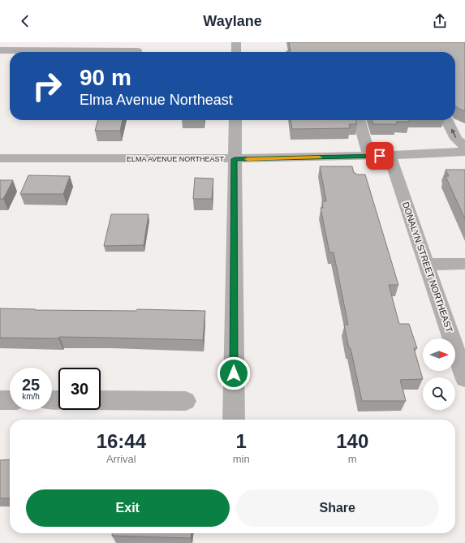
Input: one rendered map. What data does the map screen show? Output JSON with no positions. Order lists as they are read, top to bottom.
{
  "streets": {
    "street": ["ELMA AVENUE NORTHEAST", "DONALYN STREET NORTHEAST"]
  },
  "crossings": [
    ["ELMA AVENUE NORTHEAST", "DONALYN STREET NORTHEAST"]
  ],
  "north": "right",
  "page": {
    "header": "Waylane",
    "turn": ["90 m", "Elma Avenue Northeast"],
    "speed": "25 km/h",
    "limit": "30",
    "eta": [
      "16:44",
      "Arrival",
      "1",
      "min",
      "140",
      "m"
    ],
    "buttons": ["Exit", "Share"]
  }
}
